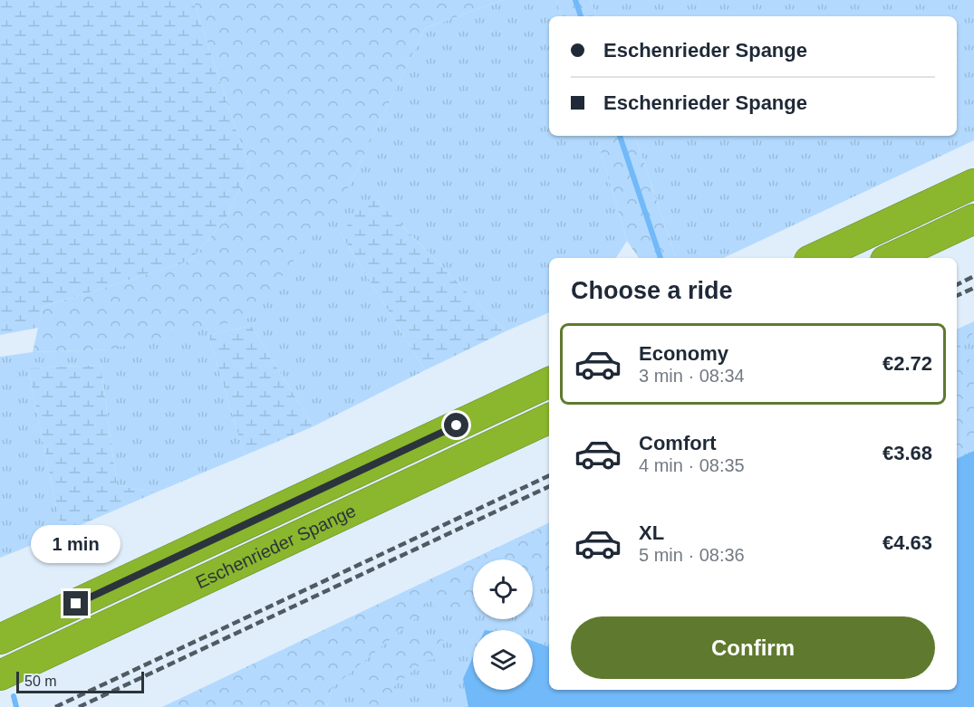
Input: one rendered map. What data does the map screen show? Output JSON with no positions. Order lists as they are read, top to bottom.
{
  "streets": {
    "highway": ["Eschenrieder Spange"]
  },
  "scale_bar": "50 m",
  "page": {
    "banner": ["Eschenrieder Spange", "Eschenrieder Spange"],
    "heading": "Choose a ride",
    "list": [
      {
        "name": "Economy",
        "note": "3 min · 08:34",
        "value": "€2.72"
      },
      {
        "name": "Comfort",
        "note": "4 min · 08:35",
        "value": "€3.68"
      },
      {
        "name": "XL",
        "note": "5 min · 08:36",
        "value": "€4.63"
      }
    ],
    "bubble": "1 min",
    "buttons": "Confirm",
    "scale": "50 m"
  }
}
